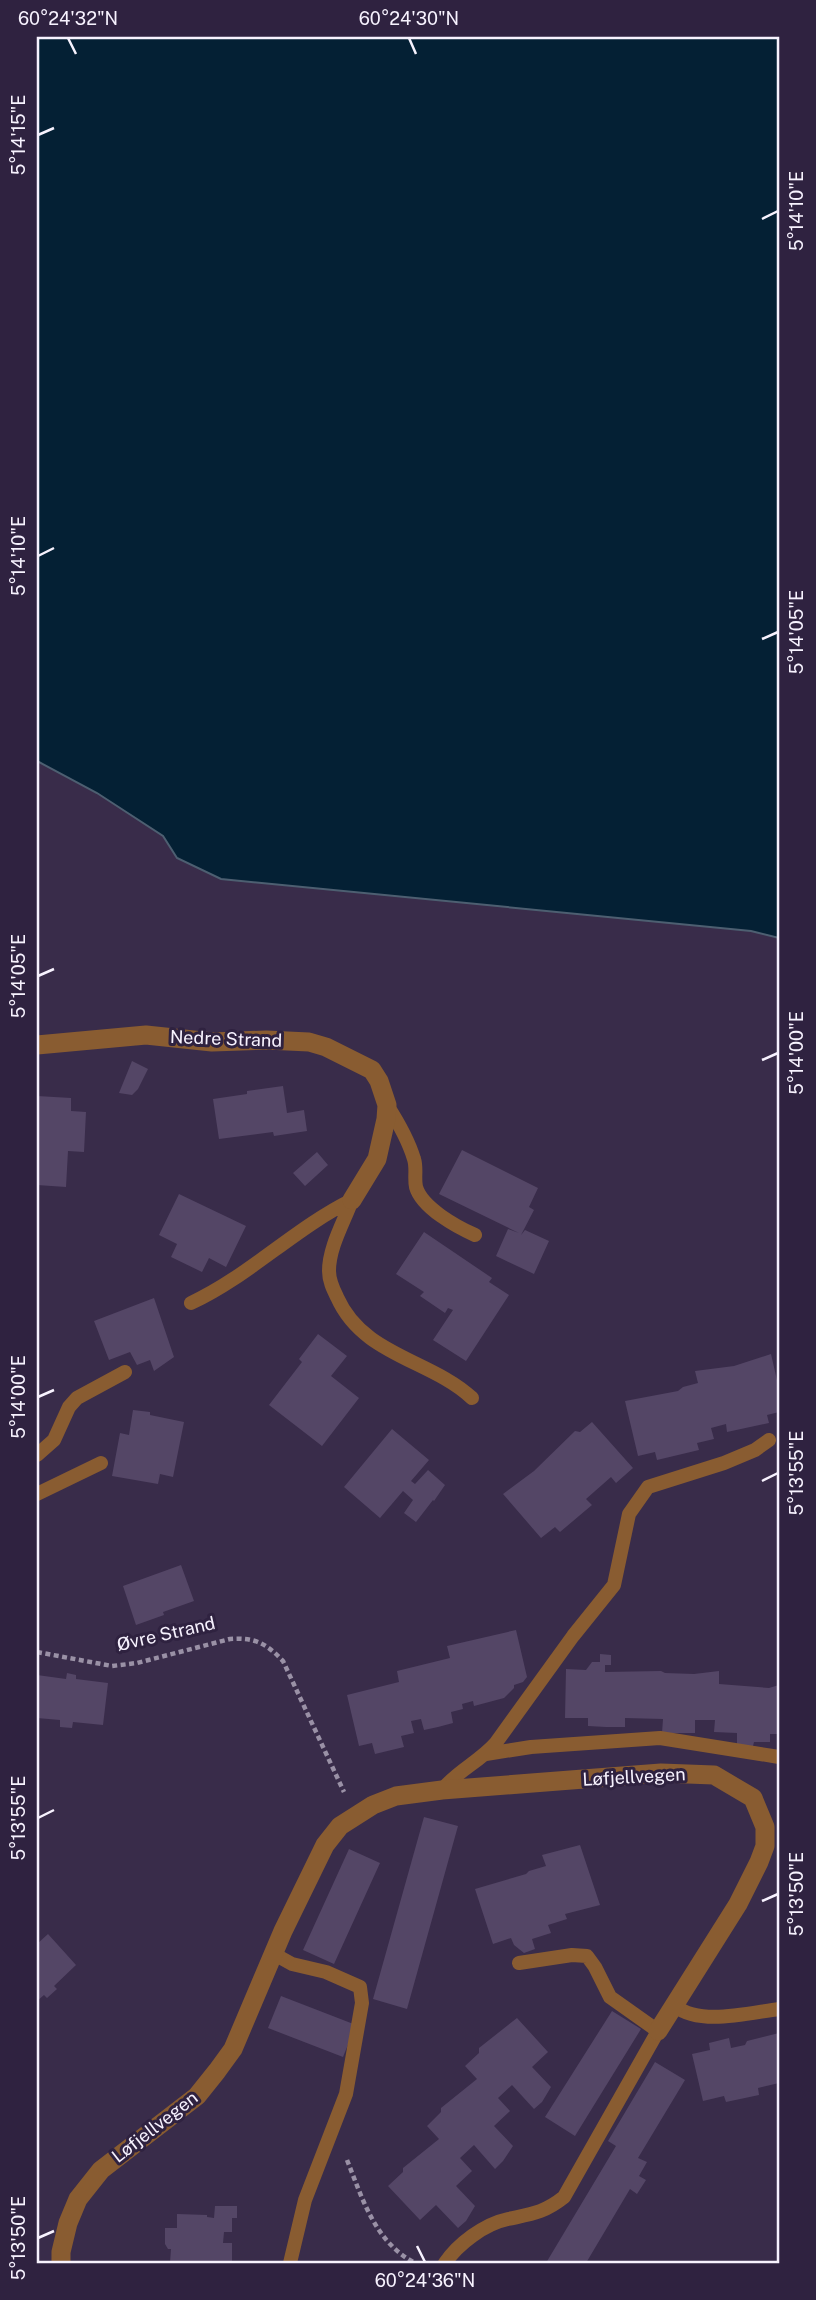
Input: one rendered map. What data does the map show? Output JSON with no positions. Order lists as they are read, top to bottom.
{
  "streets": {
    "street": ["Nedre Strand", "Løfjellvegen"],
    "path": ["Øvre Strand"]
  },
  "crossings": [
    ["Øvre Strand", "Løfjellvegen"]
  ],
  "coordinates": [
    "60°24'32\"N",
    "60°24'30\"N",
    "5°14'15\"E",
    "5°14'10\"E",
    "5°14'05\"E",
    "5°14'00\"E",
    "5°13'55\"E",
    "5°13'50\"E",
    "60°24'36\"N"
  ]
}
